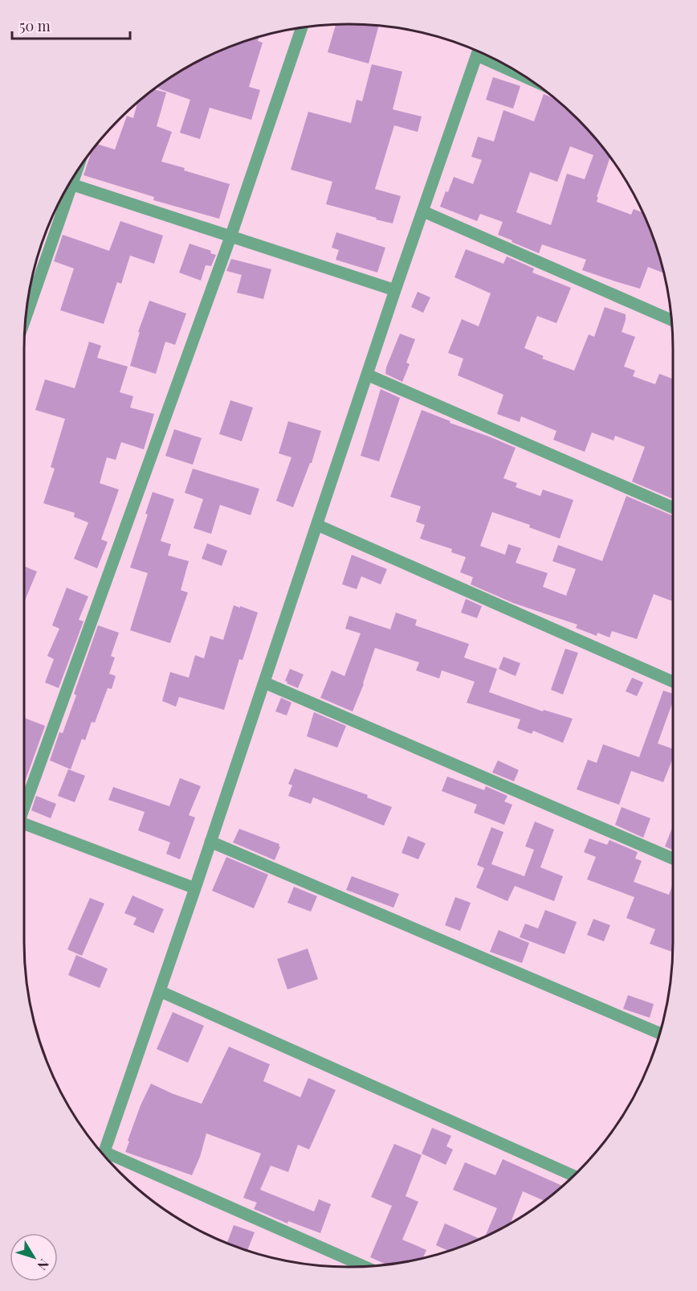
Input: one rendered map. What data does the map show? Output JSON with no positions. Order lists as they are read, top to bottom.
{
  "scale_bar": "50 m",
  "north": "bottom right"
}
